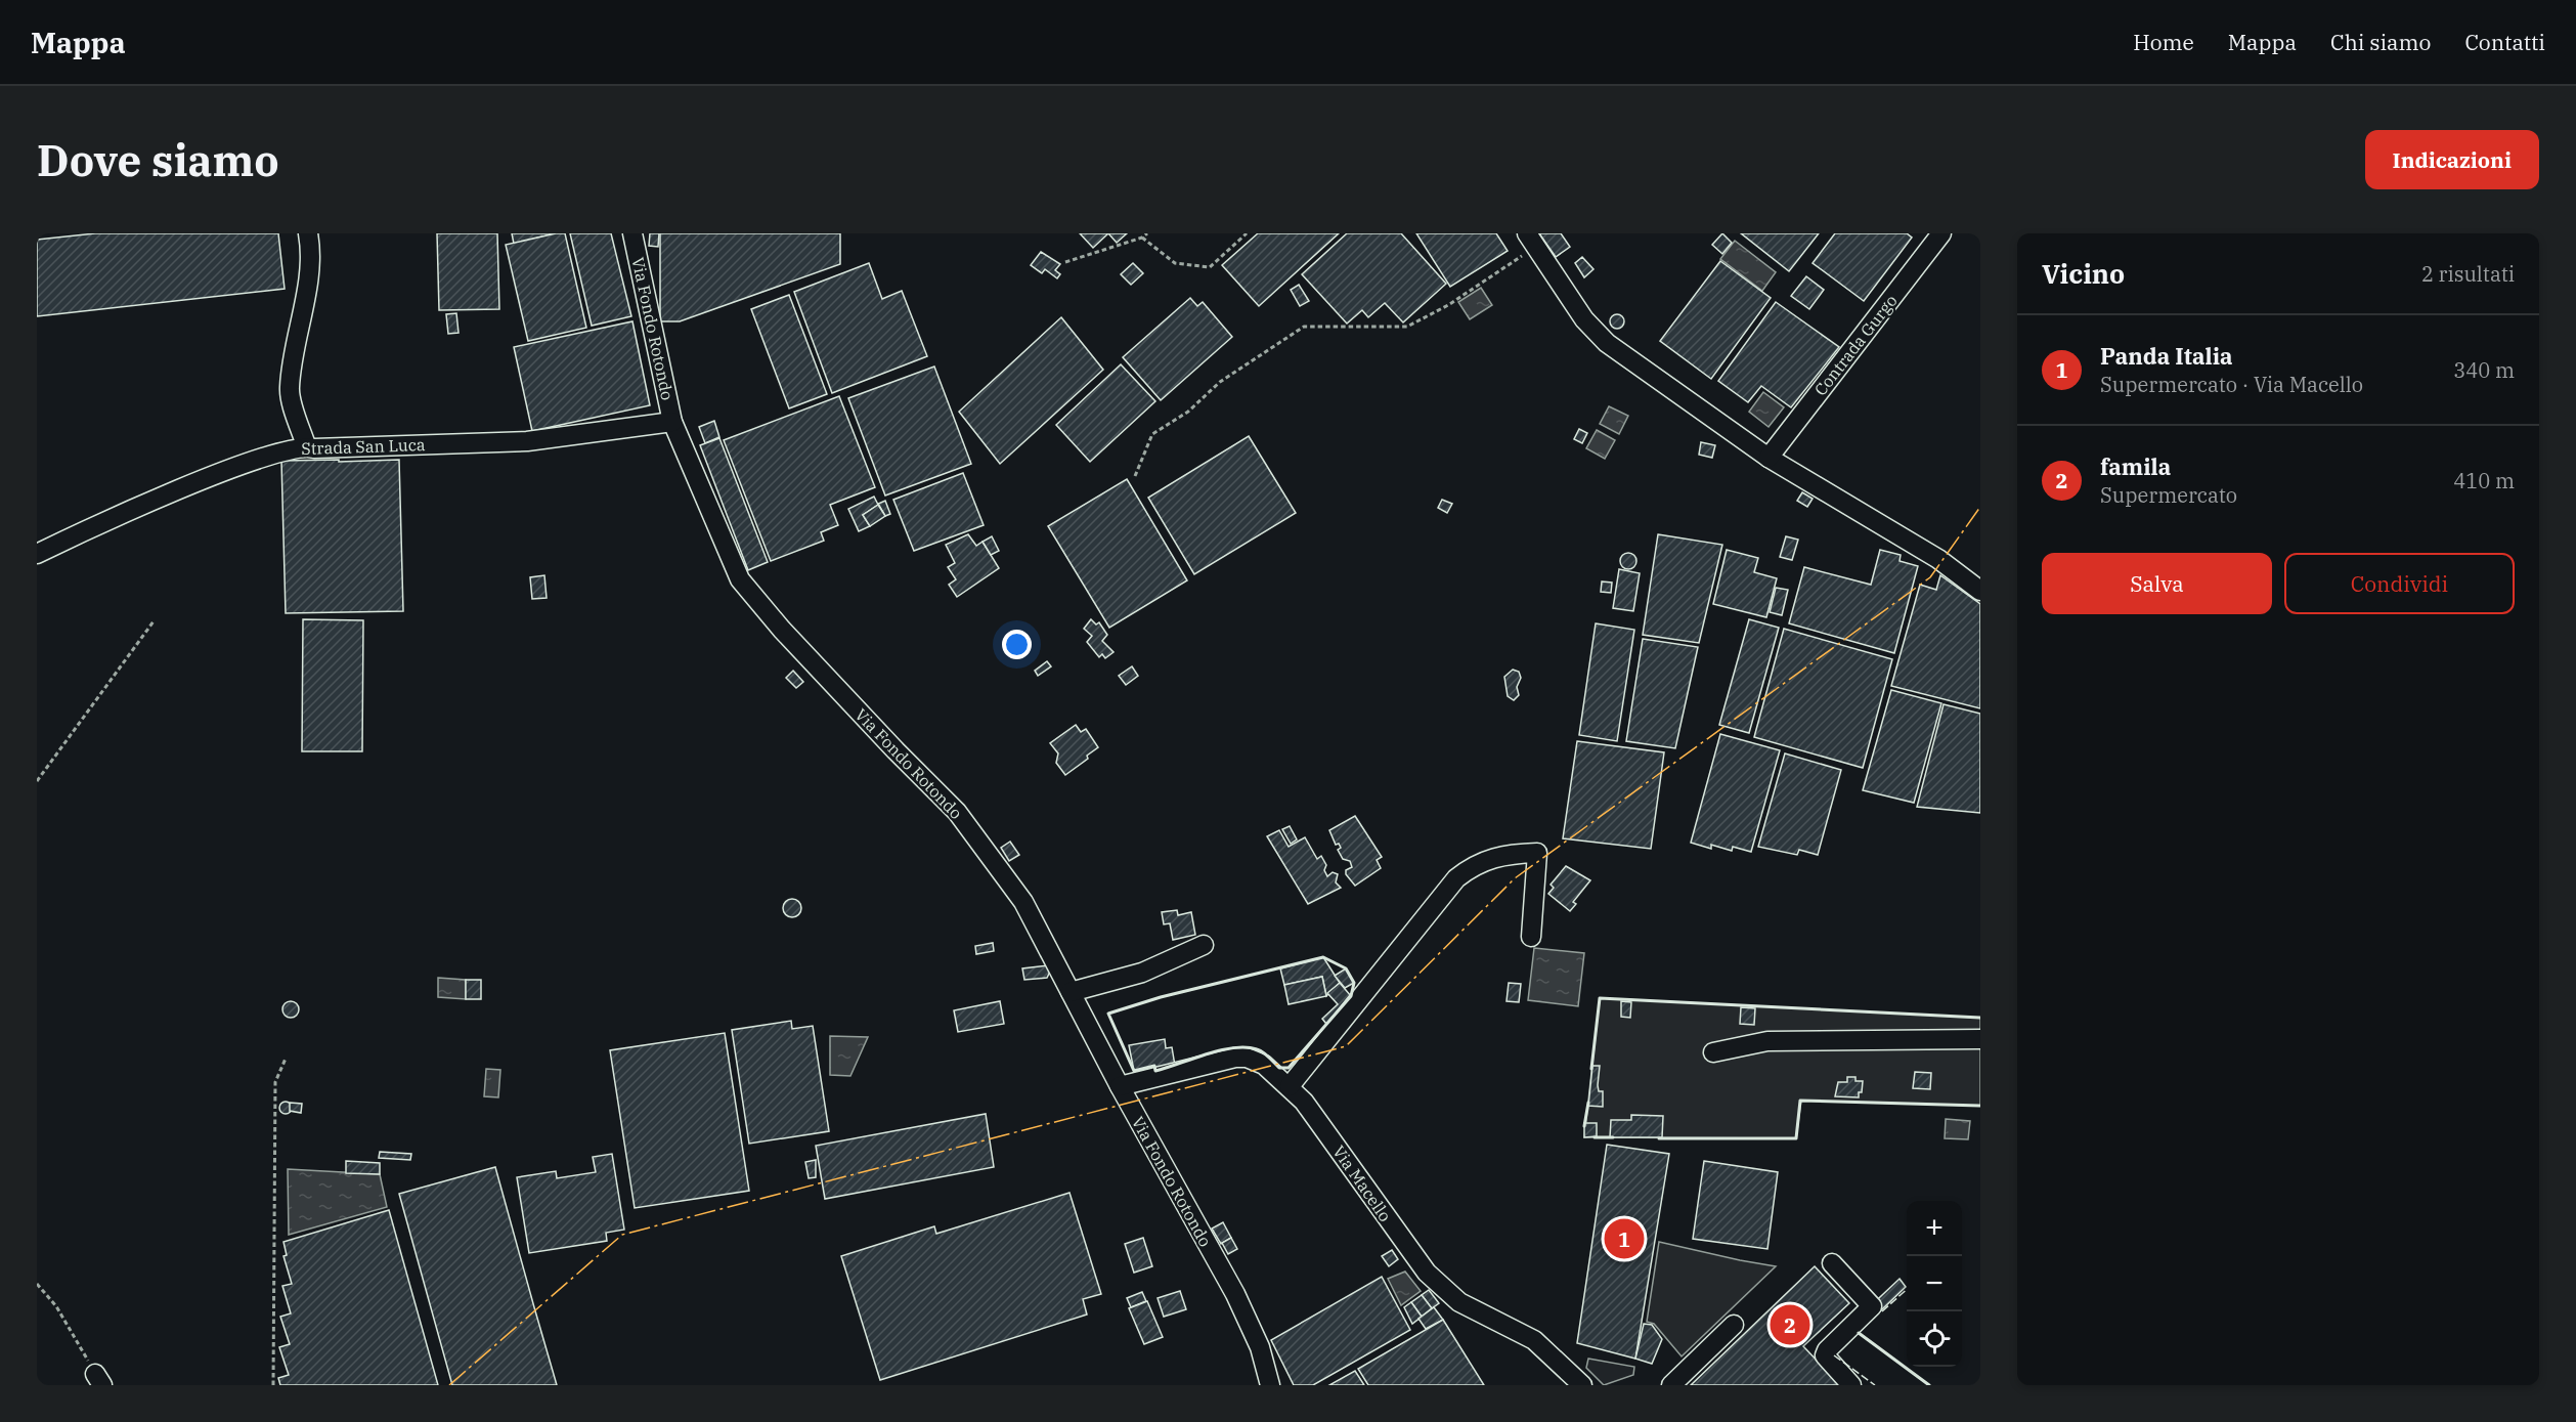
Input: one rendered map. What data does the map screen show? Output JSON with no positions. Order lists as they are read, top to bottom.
{
  "streets": {
    "street": [
      "Via Fondo Rotondo",
      "Contrada Gurgo",
      "Strada San Luca",
      "Via Macello"
    ]
  },
  "crossings": [
    ["Via Fondo Rotondo", "Strada San Luca"],
    ["Via Fondo Rotondo", "Via Macello"]
  ],
  "page": {
    "header": "Mappa",
    "nav": [
      "Home",
      "Mappa",
      "Chi siamo",
      "Contatti"
    ],
    "buttons": [
      "Indicazioni",
      ["Salva", "Condividi"]
    ],
    "title": "Dove siamo",
    "heading": ["Vicino", "2 risultati"],
    "list": [
      {
        "mark": "1",
        "name": "Panda Italia",
        "note": "Supermercato · Via Macello",
        "value": "340 m"
      },
      {
        "mark": "2",
        "name": "famila",
        "note": "Supermercato",
        "value": "410 m"
      }
    ],
    "map_buttons": ["+", "−"],
    "pins": ["1", "2"]
  }
}
